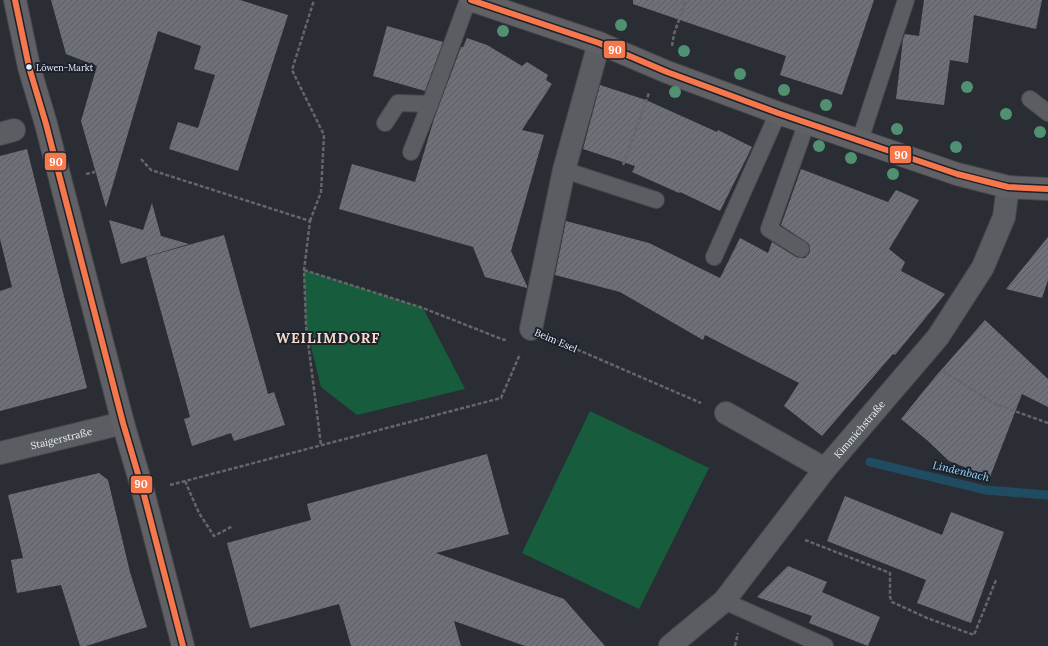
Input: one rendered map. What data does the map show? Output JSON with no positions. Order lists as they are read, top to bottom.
{
  "streets": {
    "street": ["Beim Esel", "Kimmichstraße", "Staigerstraße"]
  },
  "districts": ["WEILIMDORF"],
  "water": ["Lindenbach"],
  "places": ["Löwen-Markt"],
  "lines": ["transit line 90"]
}
